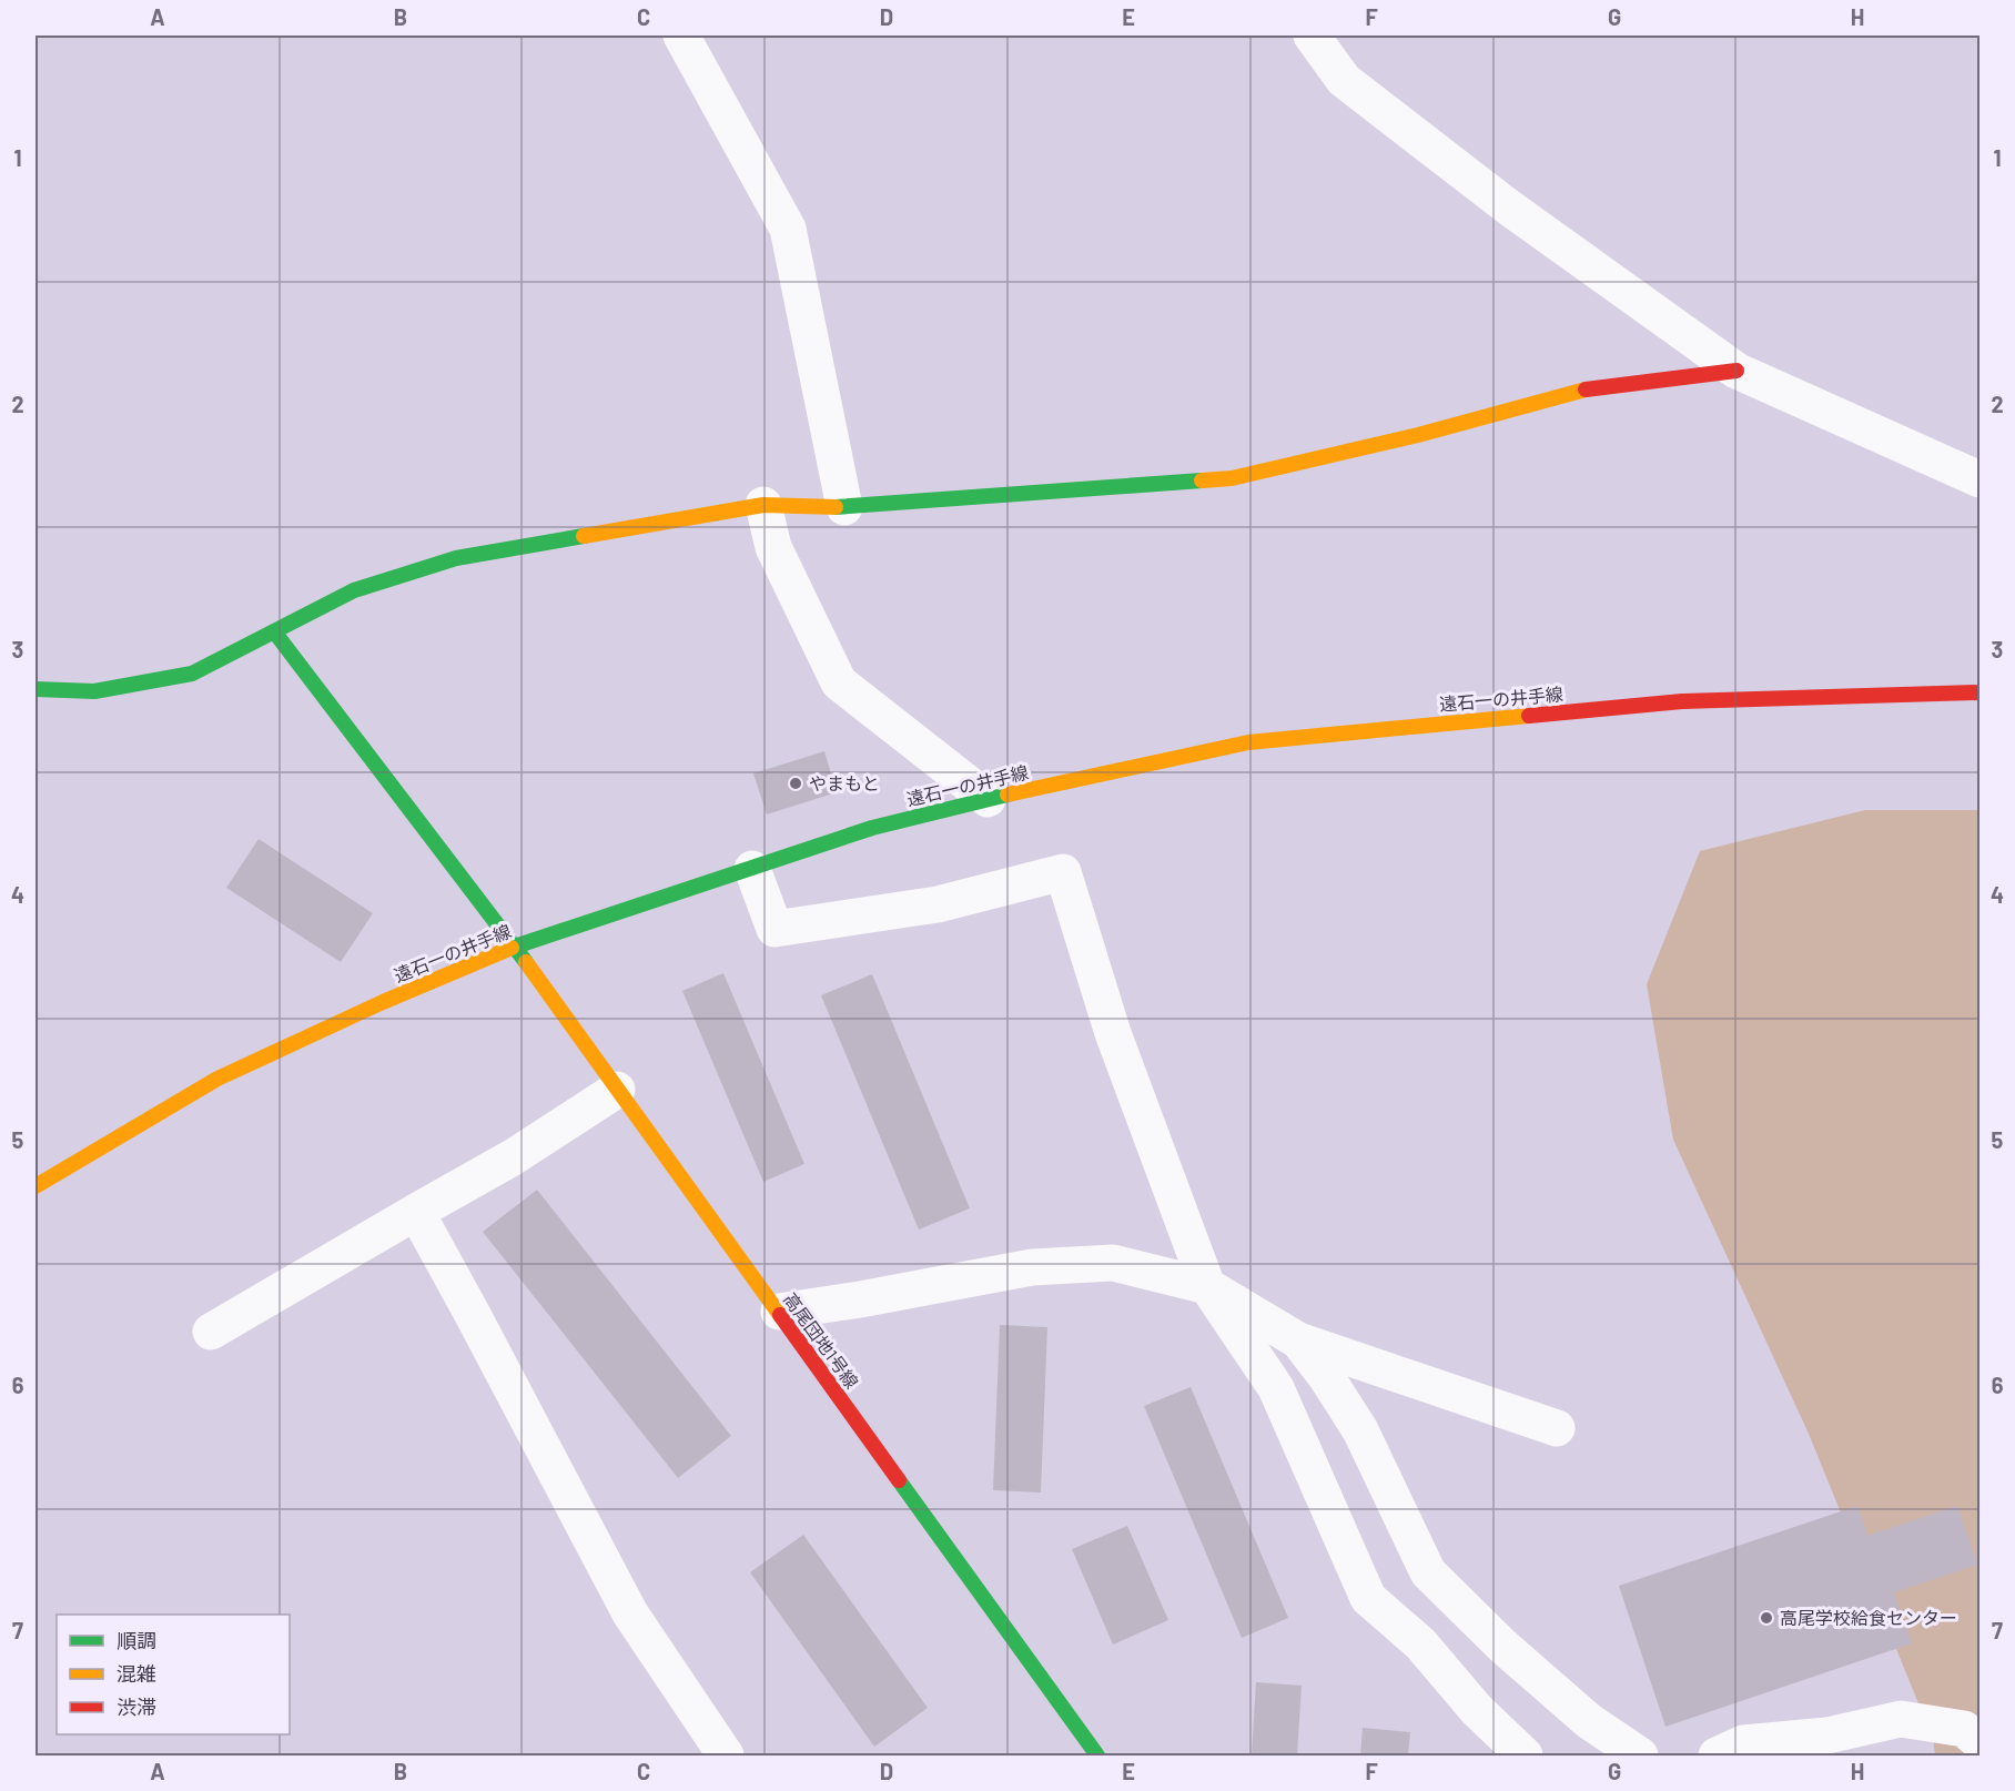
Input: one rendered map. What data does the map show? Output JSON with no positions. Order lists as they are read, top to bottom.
{
  "streets": {
    "street": ["遠石一の井手線", "高尾団地1号線"]
  },
  "crossings": [
    ["遠石一の井手線", "高尾団地1号線"]
  ],
  "places": ["やまもと", "高尾学校給食センター"],
  "legend": ["順調", "混雑", "渋滞"],
  "grid": {
    "columns": [
      "A",
      "B",
      "C",
      "D",
      "E",
      "F",
      "G",
      "H"
    ],
    "rows": [
      "1",
      "2",
      "3",
      "4",
      "5",
      "6",
      "7"
    ]
  }
}
